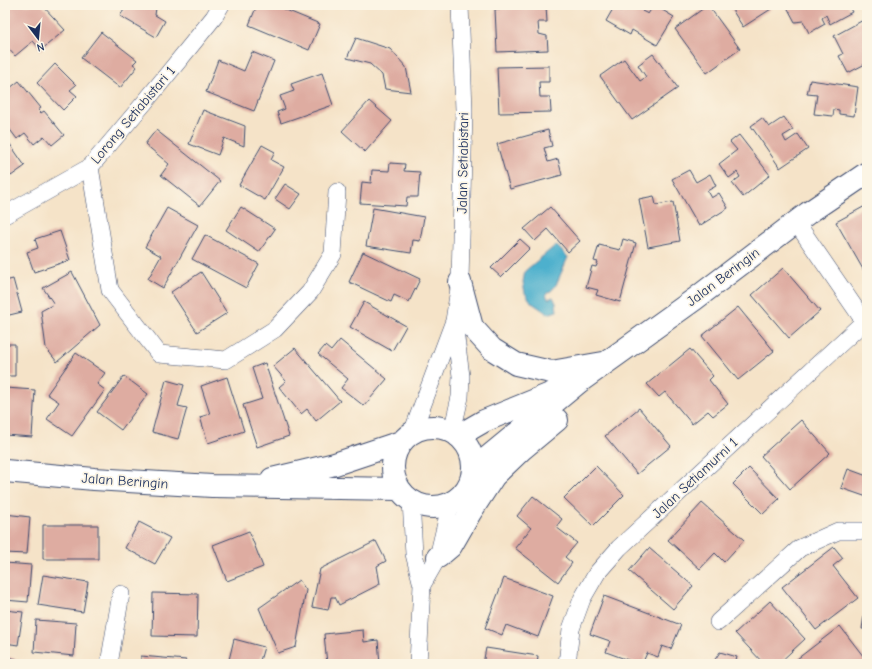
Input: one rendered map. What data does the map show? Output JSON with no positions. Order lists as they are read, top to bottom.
{
  "streets": {
    "street": [
      "Lorong Setiabistari 1",
      "Jalan Setiabistari",
      "Jalan Beringin",
      "Jalan Setiamurni 1"
    ]
  },
  "crossings": [
    ["Jalan Setiabistari", "Jalan Beringin"]
  ],
  "north": "bottom"
}
